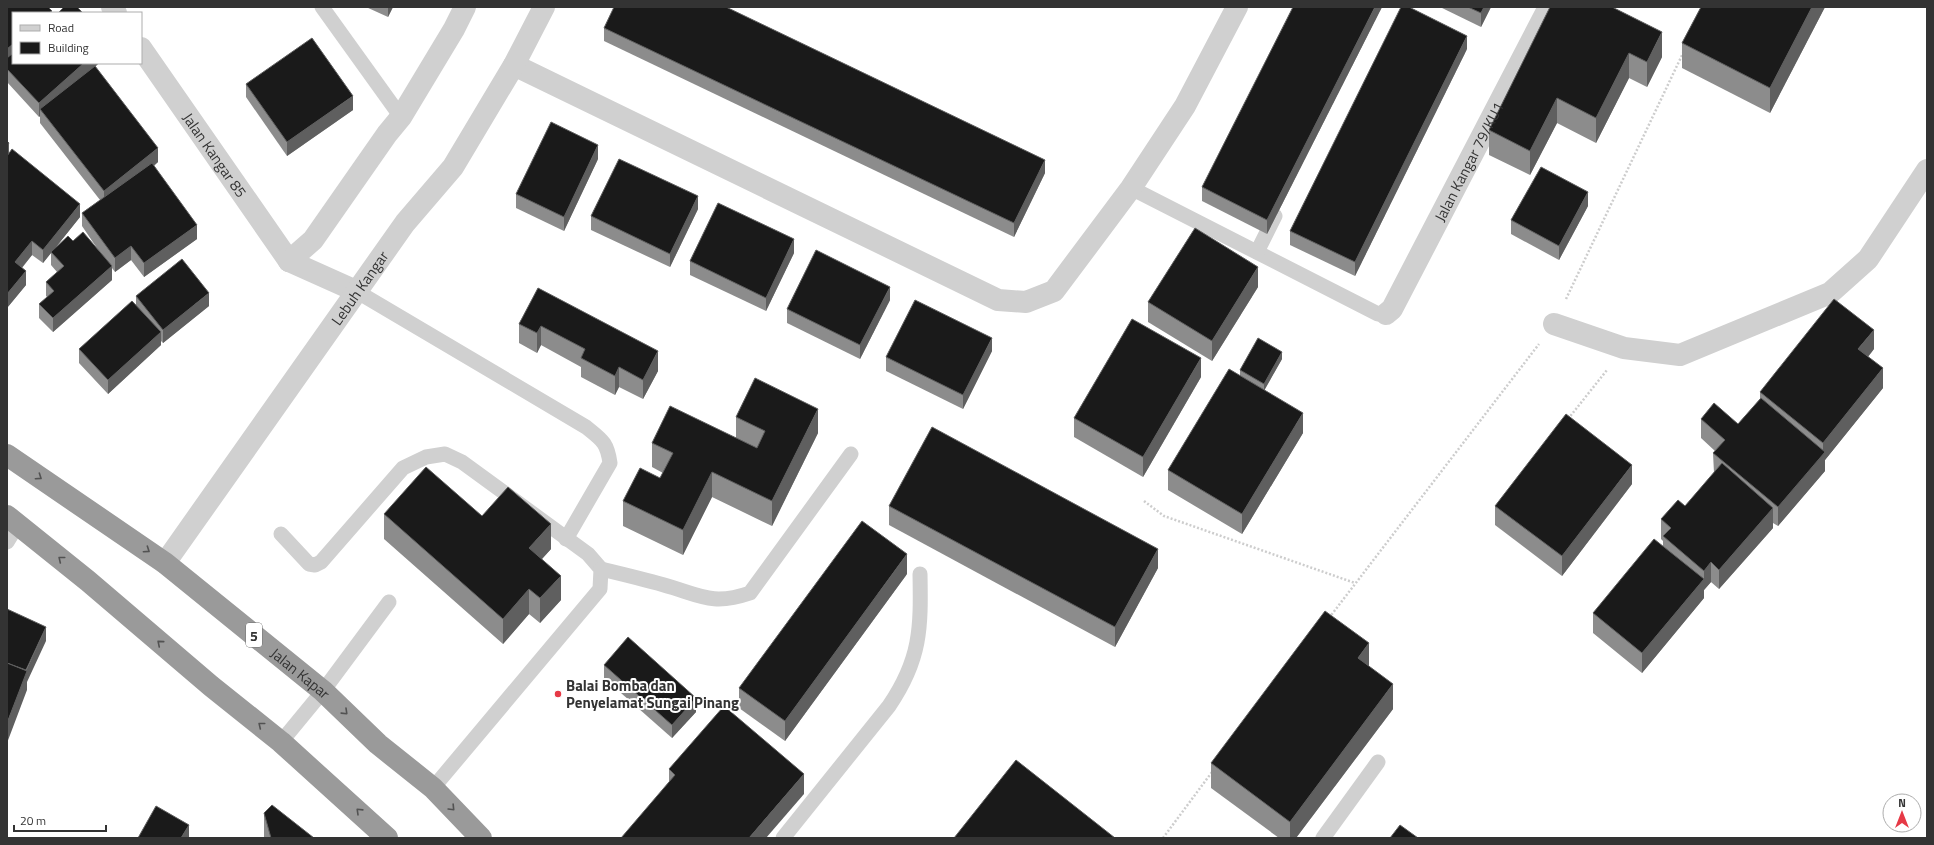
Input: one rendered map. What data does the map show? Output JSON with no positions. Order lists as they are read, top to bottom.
{
  "streets": {
    "highway": ["5", "Jalan Kapar"],
    "street": ["Jalan Kangar 85", "Jalan Kangar 79/KU1", "Lebuh Kangar"]
  },
  "crossings": [
    ["Lebuh Kangar", "Jalan Kapar"]
  ],
  "places": ["Balai Bomba dan Penyelamat Sungai Pinang"],
  "legend": ["Road", "Building"],
  "scale_bar": "20 m",
  "north": "top"
}
